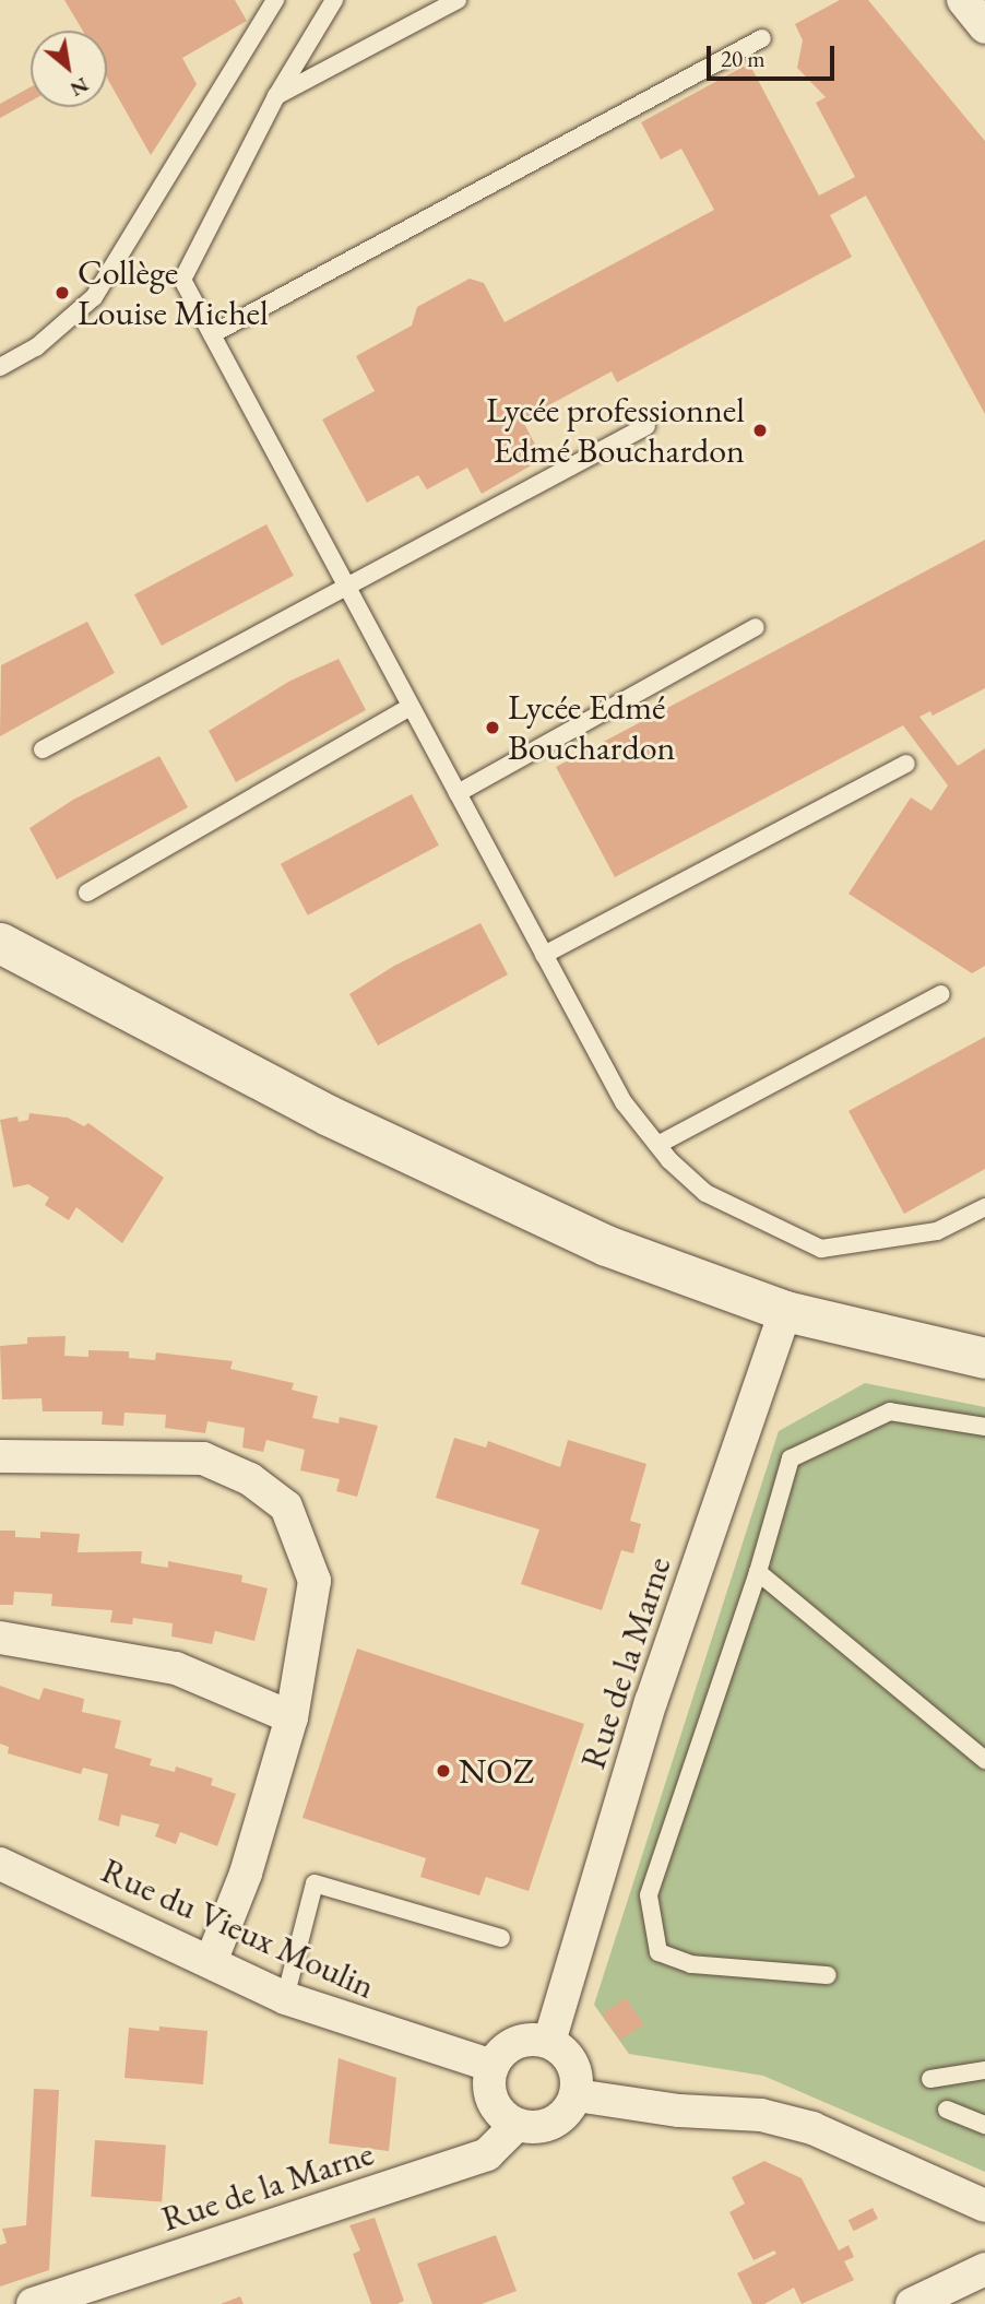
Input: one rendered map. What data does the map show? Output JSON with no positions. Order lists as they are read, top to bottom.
{
  "streets": {
    "street": ["Rue de la Marne", "Rue du Vieux Moulin"]
  },
  "crossings": [
    ["Rue de la Marne", "Rue du Vieux Moulin"]
  ],
  "places": [
    "Collège Louise Michel",
    "Lycée professionnel Edmé Bouchardon",
    "Lycée Edmé Bouchardon",
    "NOZ"
  ],
  "scale_bar": "20 m",
  "north": "bottom right"
}
